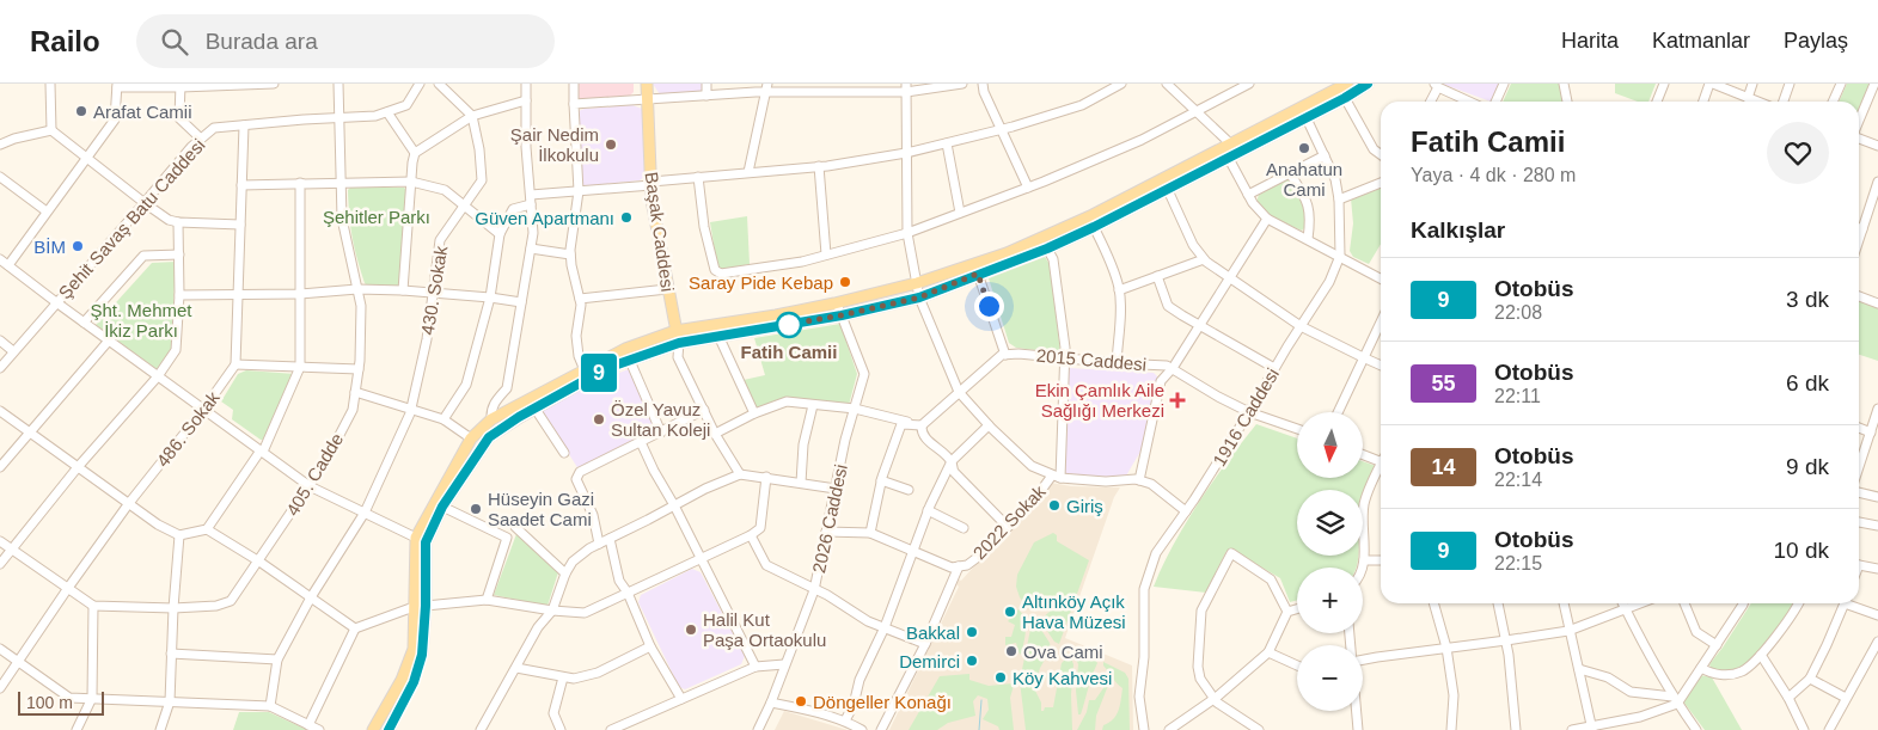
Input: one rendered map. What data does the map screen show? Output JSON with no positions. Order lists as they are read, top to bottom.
{
  "streets": {
    "main road": ["Başak Caddesi"],
    "street": [
      "Şehit Savaş Batu Caddesi",
      "430. Sokak",
      "2015 Caddesi",
      "1916 Caddesi",
      "486. Sokak",
      "405. Cadde",
      "2026 Caddesi",
      "2022 Sokak"
    ]
  },
  "crossings": [
    ["Şehit Savaş Batu Caddesi", "405. Cadde"],
    ["2015 Caddesi", "1916 Caddesi"],
    ["2026 Caddesi", "2022 Sokak"]
  ],
  "parks": ["Şehitler Parkı", "Şht. Mehmet İkiz Parkı"],
  "places": {
    "other": [
      "Arafat Camii",
      "Şair Nedim İlkokulu",
      "Anahatun Cami",
      "Güven Apartmanı",
      "BİM",
      "Saray Pide Kebap",
      "Fatih Camii",
      "Özel Yavuz Sultan Koleji",
      "Giriş",
      "Hüseyin Gazi Saadet Cami",
      "Altınköy Açık Hava Müzesi",
      "Halil Kut Paşa Ortaokulu",
      "Bakkal",
      "Ova Cami",
      "Demirci",
      "Köy Kahvesi",
      "Döngeller Konağı"
    ],
    "health": ["Ekin Çamlık Aile Sağlığı Merkezi"]
  },
  "lines": ["bus line 9"],
  "scale_bar": "100 m",
  "north": "bottom",
  "page": {
    "header": "Railo",
    "search": "Burada ara",
    "nav": ["Harita", "Katmanlar", "Paylaş"],
    "on_map": "9",
    "heading": [
      ["Fatih Camii", "Yaya · 4 dk · 280 m"],
      "Kalkışlar"
    ],
    "list": [
      {
        "mark": "9",
        "name": "Otobüs",
        "note": "22:08",
        "value": "3 dk"
      },
      {
        "mark": "55",
        "name": "Otobüs",
        "note": "22:11",
        "value": "6 dk"
      },
      {
        "mark": "14",
        "name": "Otobüs",
        "note": "22:14",
        "value": "9 dk"
      },
      {
        "mark": "9",
        "name": "Otobüs",
        "note": "22:15",
        "value": "10 dk"
      }
    ],
    "map_buttons": ["+", "−"],
    "scale": "100 m"
  }
}
